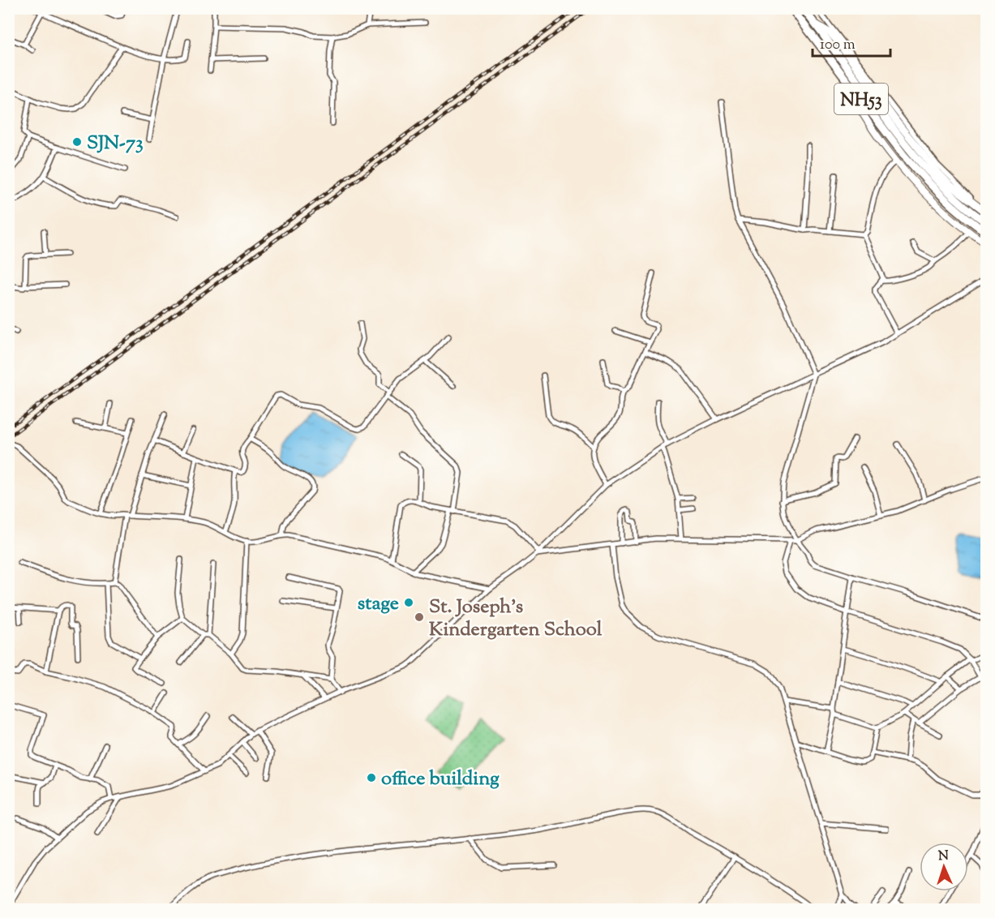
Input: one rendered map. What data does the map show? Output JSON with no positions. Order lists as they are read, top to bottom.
{
  "streets": {
    "highway": ["NH53"]
  },
  "places": [
    "SJN-73",
    "stage",
    "St. Joseph's Kindergarten School",
    "office building"
  ],
  "scale_bar": "100 m",
  "north": "top"
}
